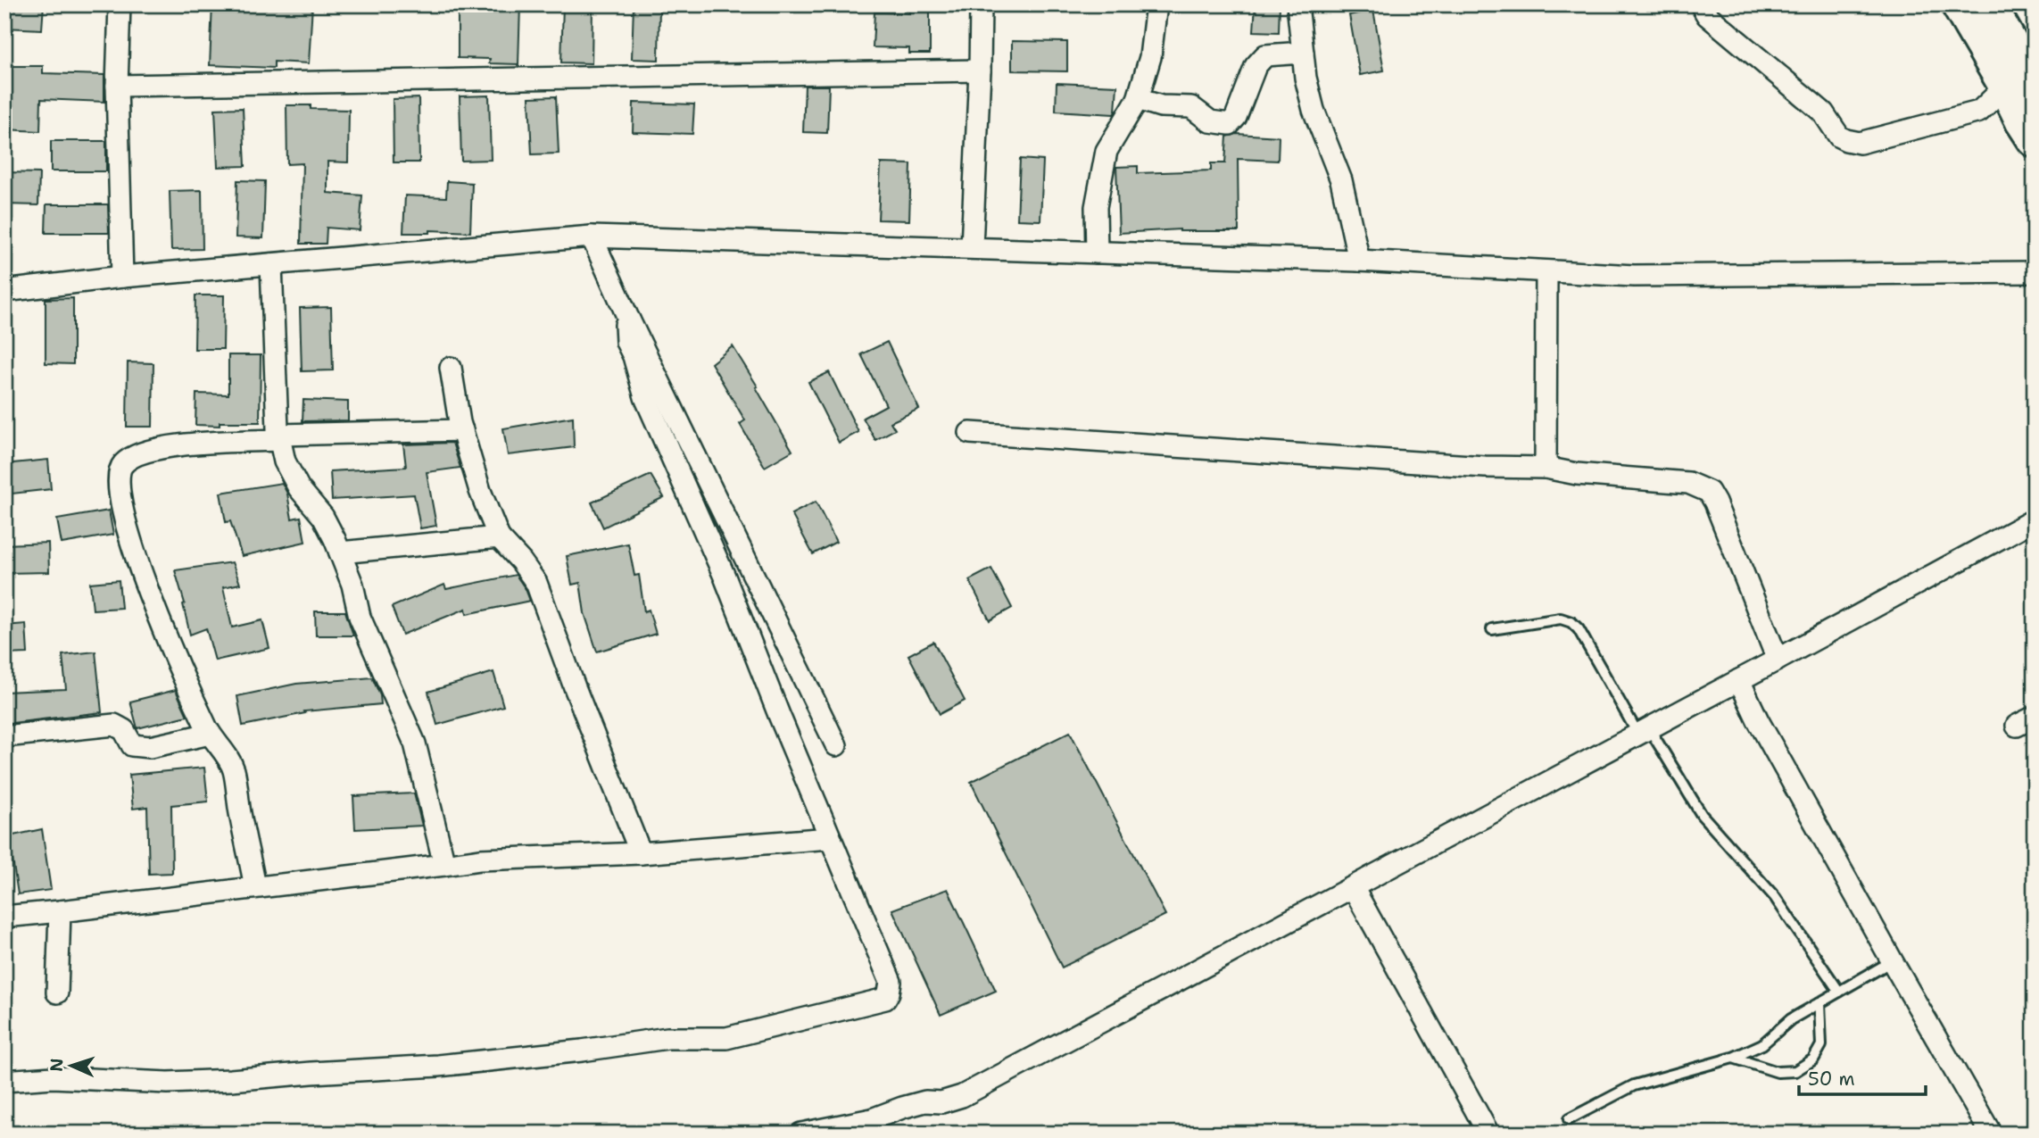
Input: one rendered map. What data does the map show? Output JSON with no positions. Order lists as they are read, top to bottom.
{
  "scale_bar": "50 m",
  "north": "left"
}
